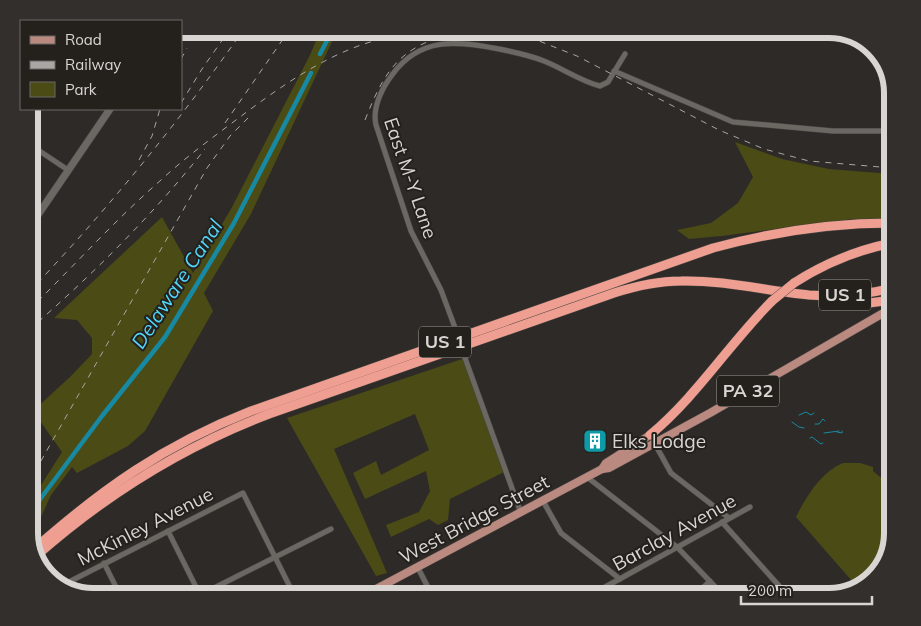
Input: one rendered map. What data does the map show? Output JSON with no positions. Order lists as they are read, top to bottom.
{
  "streets": {
    "highway": ["US 1"],
    "main road": ["PA 32", "West Bridge Street"],
    "street": ["East M-Y Lane", "McKinley Avenue", "Barclay Avenue"]
  },
  "crossings": [
    ["East M-Y Lane", "West Bridge Street"]
  ],
  "water": ["Delaware Canal"],
  "places": {
    "building": ["Elks Lodge"]
  },
  "legend": ["Road", "Railway", "Park"],
  "scale_bar": "200 m"
}
